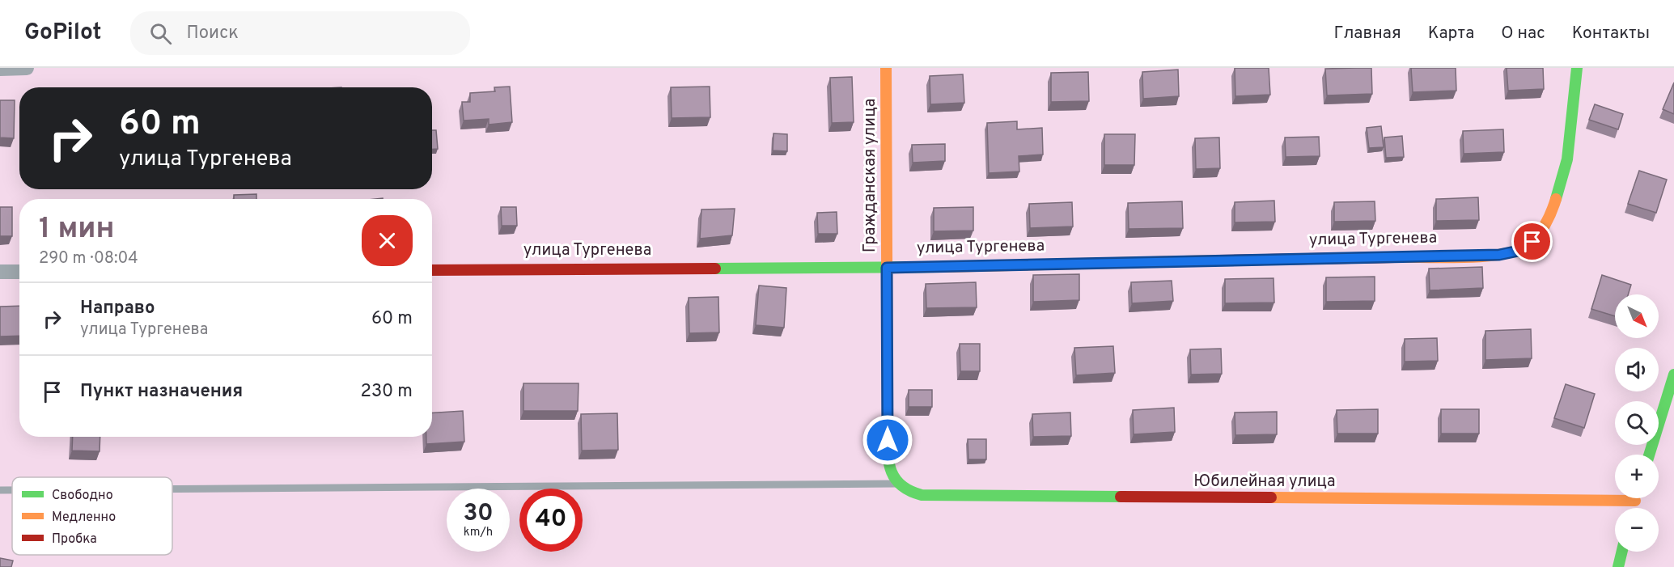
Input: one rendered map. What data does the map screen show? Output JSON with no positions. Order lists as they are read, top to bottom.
{
  "streets": {
    "street": ["Гражданская улица", "улица Тургенева", "Юбилейная улица"]
  },
  "crossings": [
    ["Гражданская улица", "улица Тургенева"],
    ["Гражданская улица", "Юбилейная улица"]
  ],
  "legend": ["Свободно", "Медленно", "Пробка"],
  "north": "bottom right",
  "page": {
    "header": "GoPilot",
    "search": "Поиск",
    "nav": [
      "Главная",
      "Карта",
      "О нас",
      "Контакты"
    ],
    "turn": ["60 m", "улица Тургенева"],
    "heading": ["1 мин", "290 m · 08:04"],
    "list": [
      {
        "name": "Направо",
        "note": "улица Тургенева",
        "value": "60 m"
      },
      {
        "name": "Пункт назначения",
        "value": "230 m"
      }
    ],
    "map_buttons": ["+", "−"],
    "speed": "30 km/h",
    "limit": "40"
  }
}
